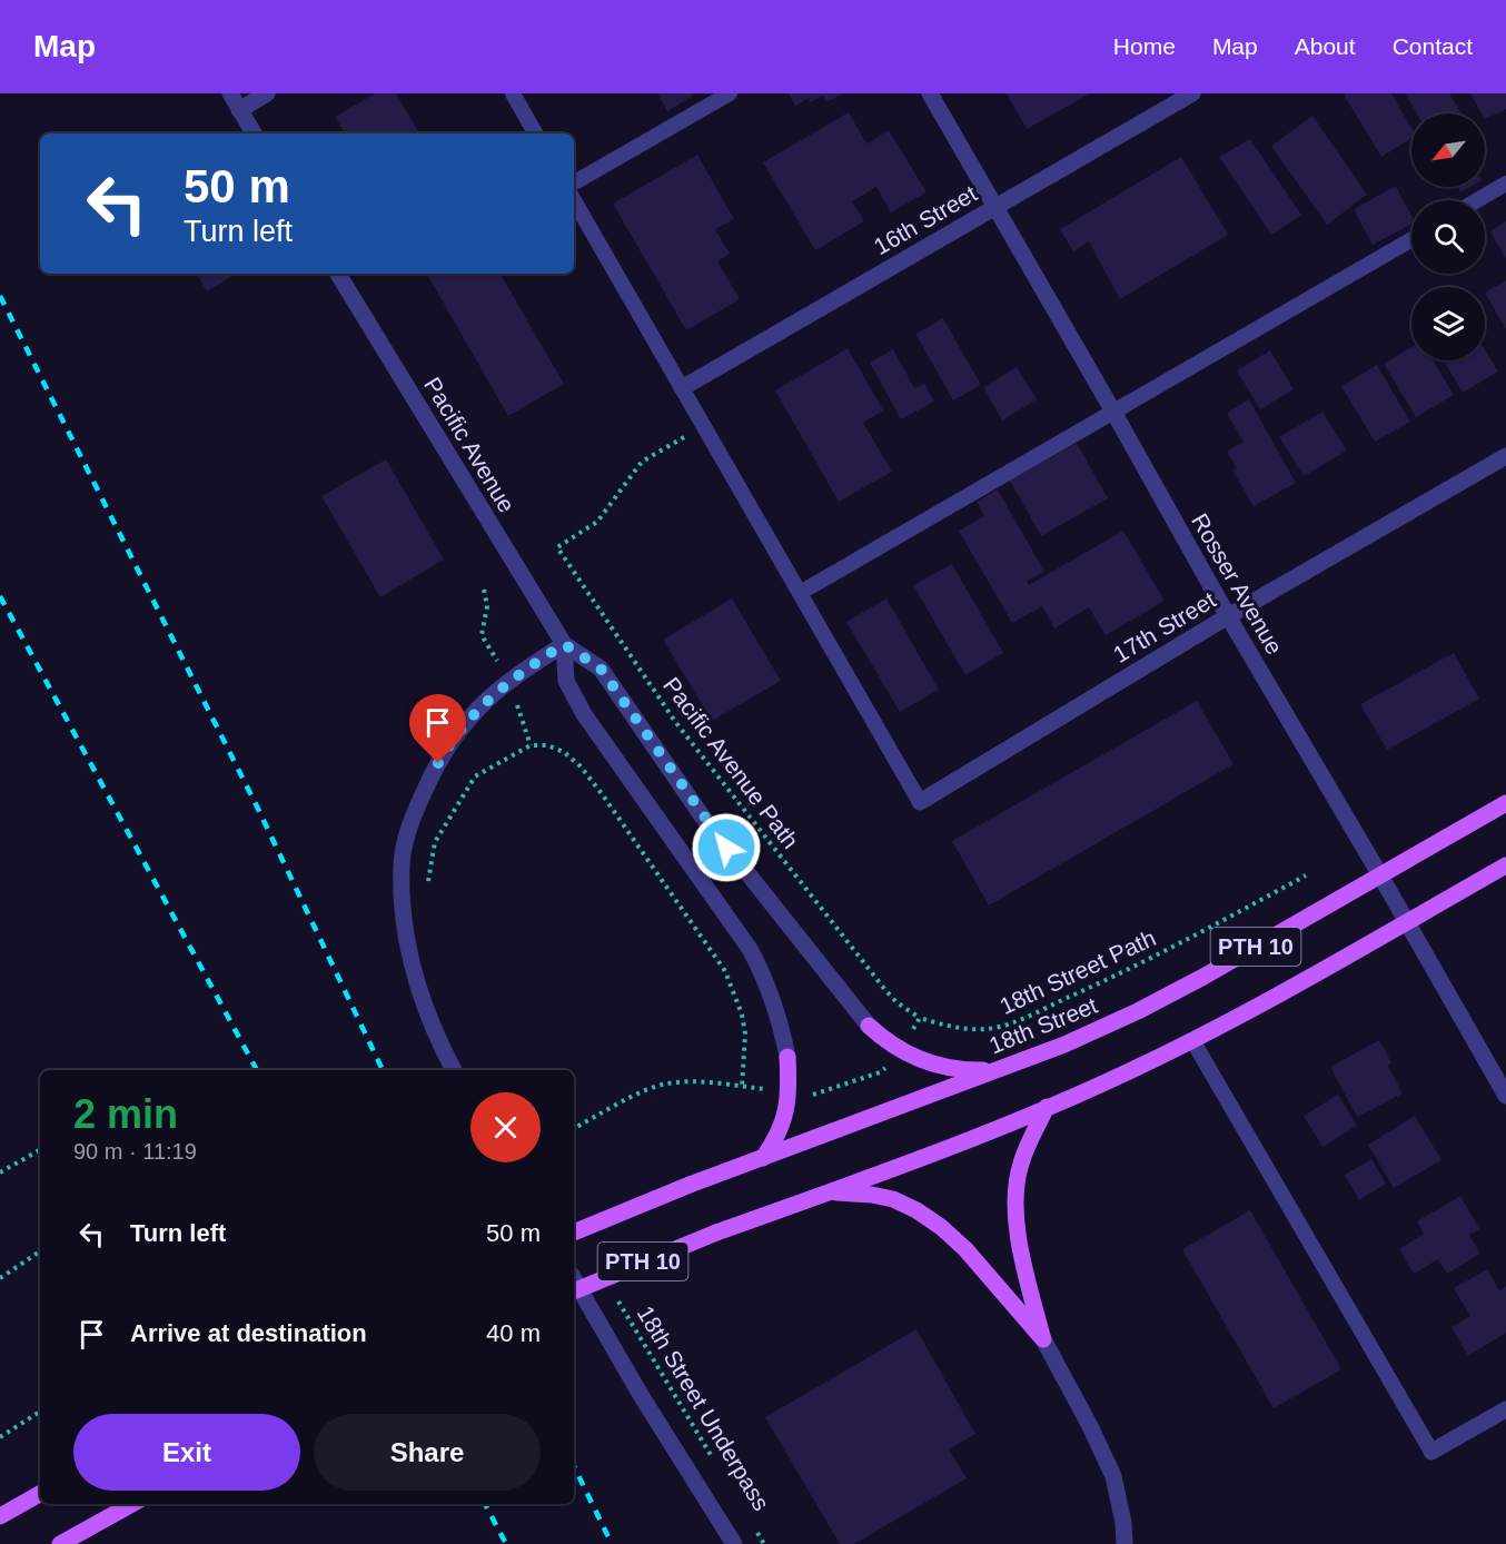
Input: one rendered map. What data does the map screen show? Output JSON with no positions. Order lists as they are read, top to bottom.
{
  "streets": {
    "main road": ["PTH 10", "18th Street"],
    "street": [
      "16th Street",
      "Pacific Avenue",
      "Rosser Avenue",
      "17th Street"
    ],
    "path": ["Pacific Avenue Path", "18th Street Path", "18th Street Underpass"]
  },
  "crossings": [
    ["16th Street", "Rosser Avenue"],
    ["Rosser Avenue", "17th Street"],
    ["Rosser Avenue", "PTH 10"],
    ["Rosser Avenue", "18th Street"],
    ["Pacific Avenue Path", "18th Street Path"]
  ],
  "north": "bottom left",
  "page": {
    "header": "Map",
    "nav": [
      "Home",
      "Map",
      "About",
      "Contact"
    ],
    "turn": ["50 m", "Turn left"],
    "heading": ["2 min", "90 m · 11:19"],
    "list": [
      {
        "name": "Turn left",
        "value": "50 m"
      },
      {
        "name": "Arrive at destination",
        "value": "40 m"
      }
    ],
    "buttons": ["Exit", "Share"]
  }
}
